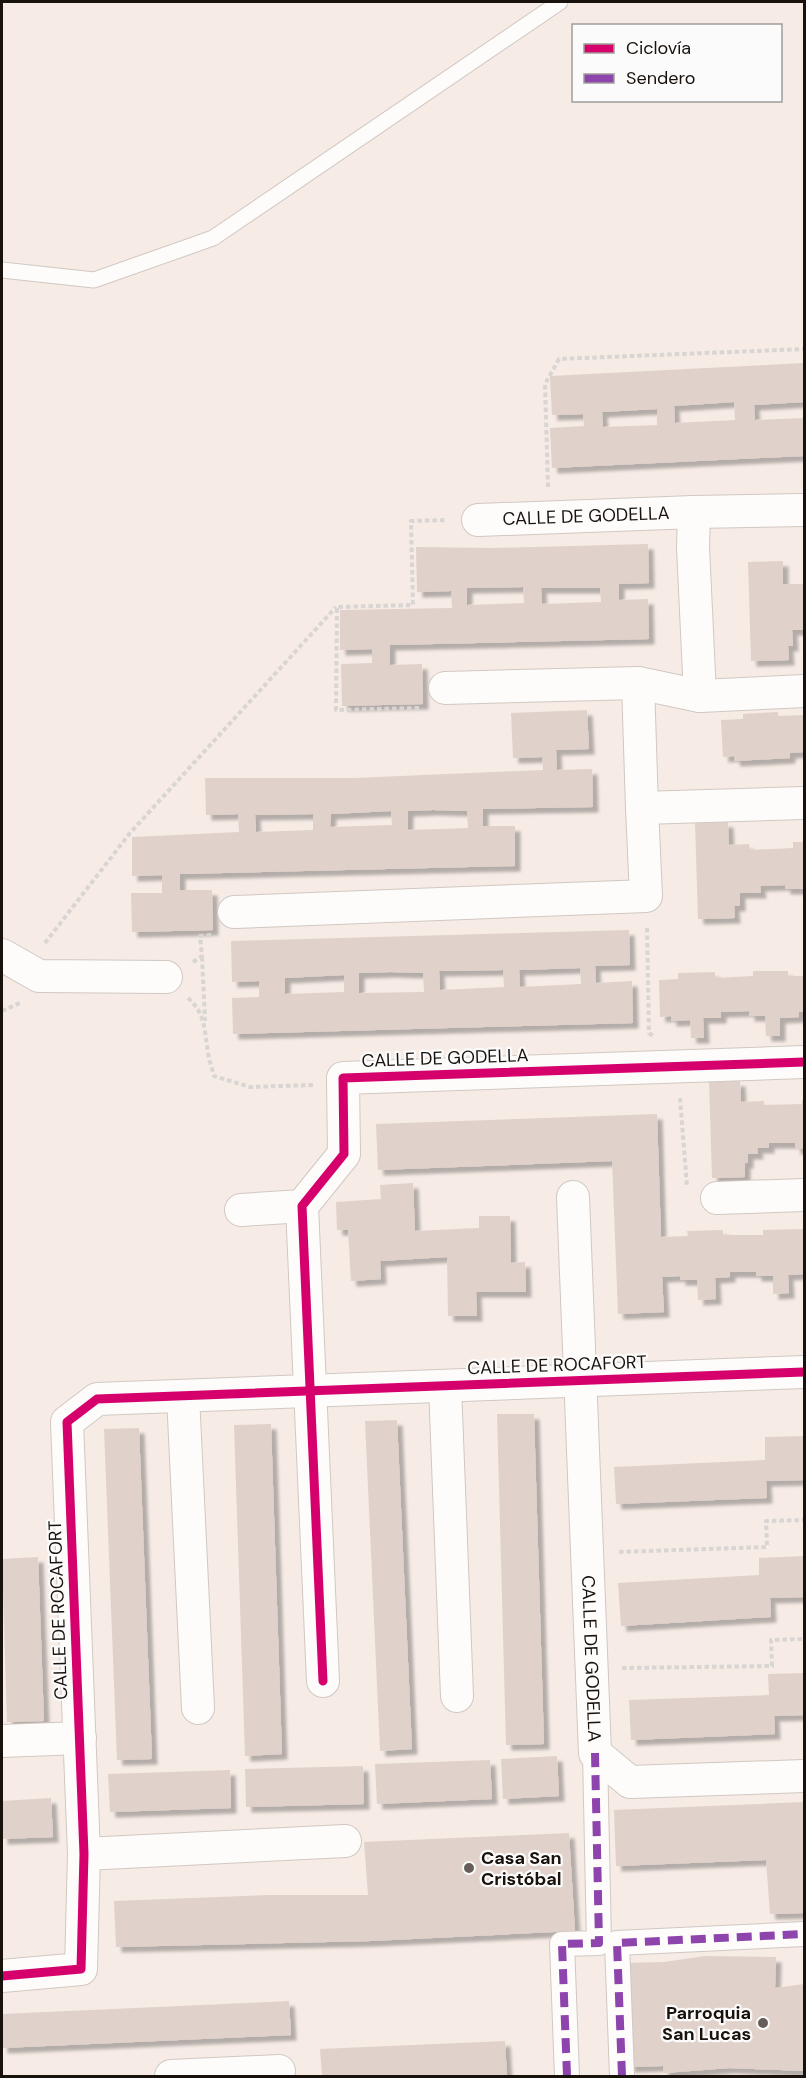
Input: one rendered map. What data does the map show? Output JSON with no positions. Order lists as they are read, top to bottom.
{
  "streets": {
    "street": ["CALLE DE GODELLA", "CALLE DE ROCAFORT"]
  },
  "crossings": [
    ["CALLE DE GODELLA", "CALLE DE ROCAFORT"]
  ],
  "places": ["Casa San Cristóbal", "Parroquia San Lucas"],
  "legend": ["Ciclovía", "Sendero"]
}
